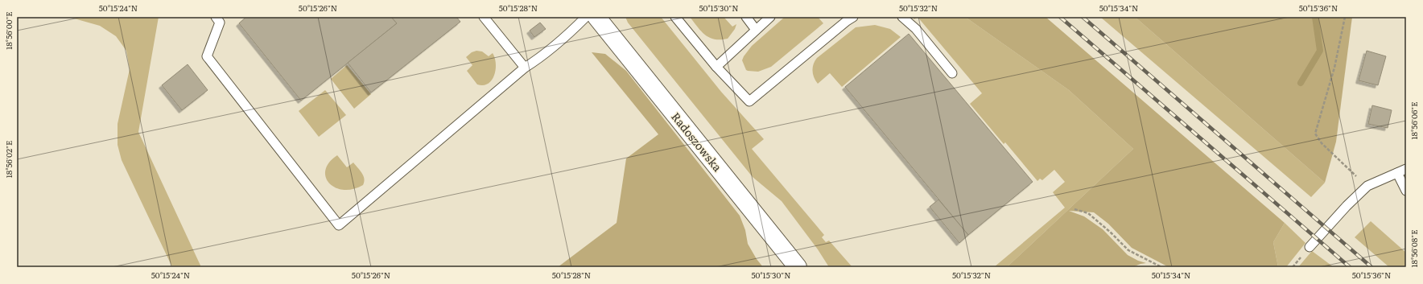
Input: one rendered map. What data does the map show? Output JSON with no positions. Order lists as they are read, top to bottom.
{
  "streets": {
    "street": ["Radoszowska"]
  },
  "coordinates": [
    "50°15'24\"N",
    "50°15'26\"N",
    "50°15'28\"N",
    "50°15'30\"N",
    "50°15'32\"N",
    "50°15'34\"N",
    "50°15'36\"N",
    "18°56'00\"E",
    "18°56'06\"E",
    "18°56'02\"E",
    "18°56'08\"E"
  ]
}
